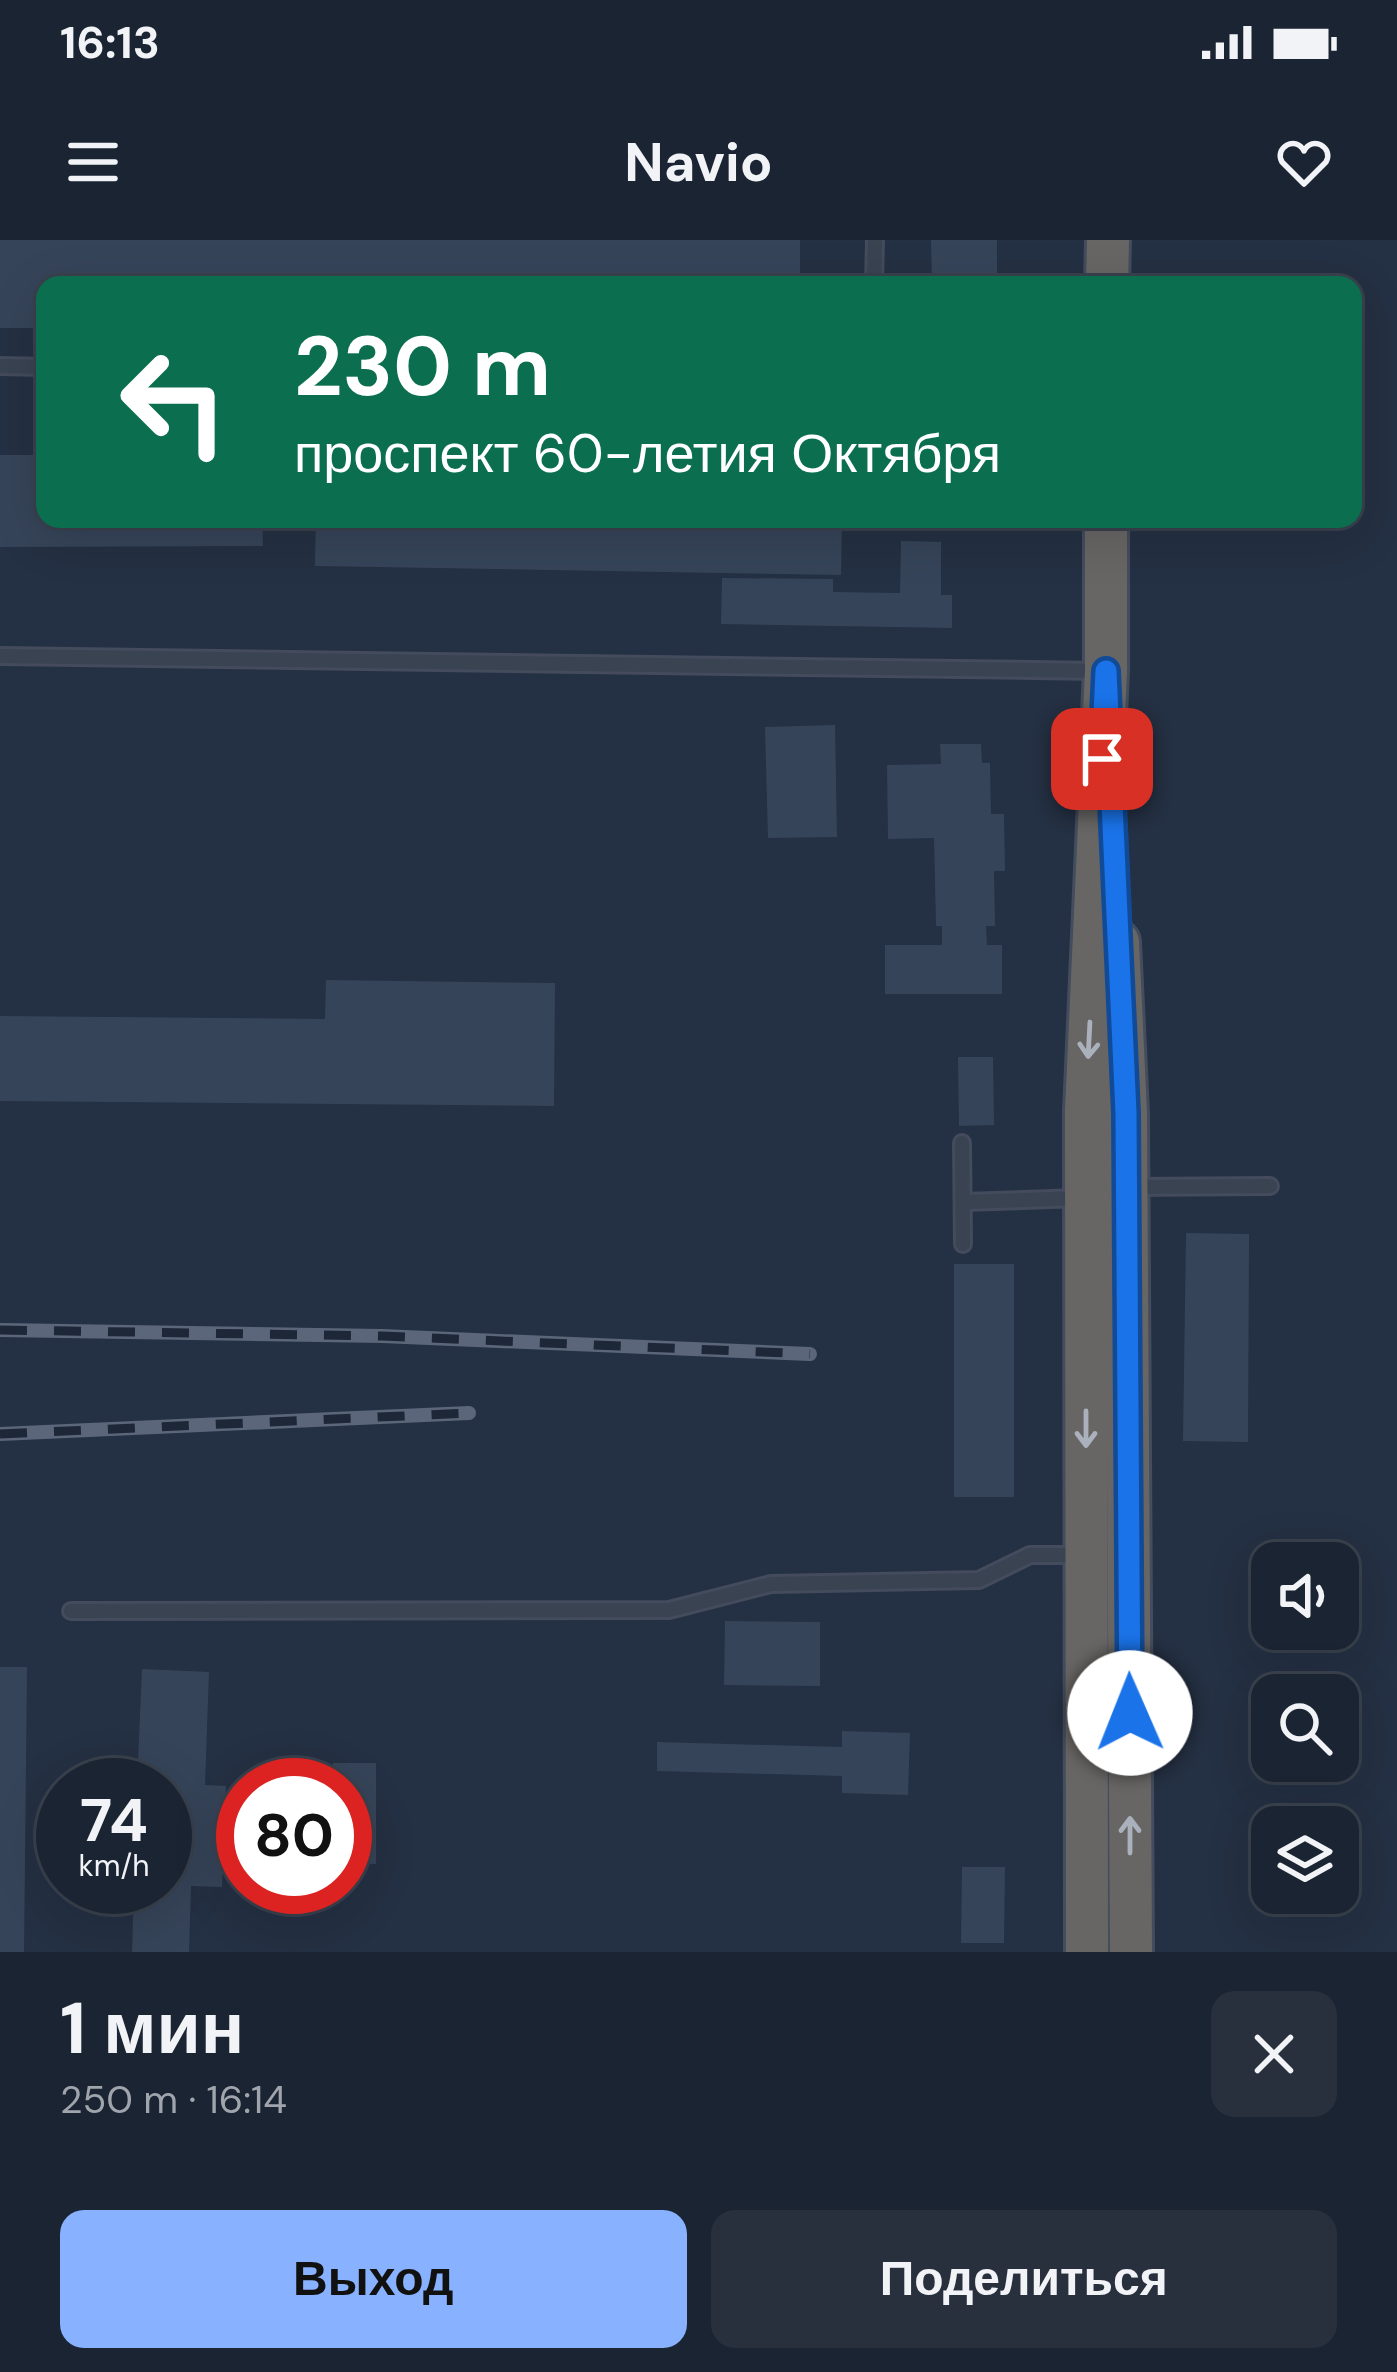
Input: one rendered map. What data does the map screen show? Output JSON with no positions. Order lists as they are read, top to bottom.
{
  "page": {
    "status": "16:13",
    "header": "Navio",
    "turn": ["230 m", "проспект 60-летия Октября"],
    "speed": "74 km/h",
    "limit": "80",
    "heading": ["1 мин", "250 m · 16:14"],
    "buttons": ["Выход", "Поделиться"]
  }
}
